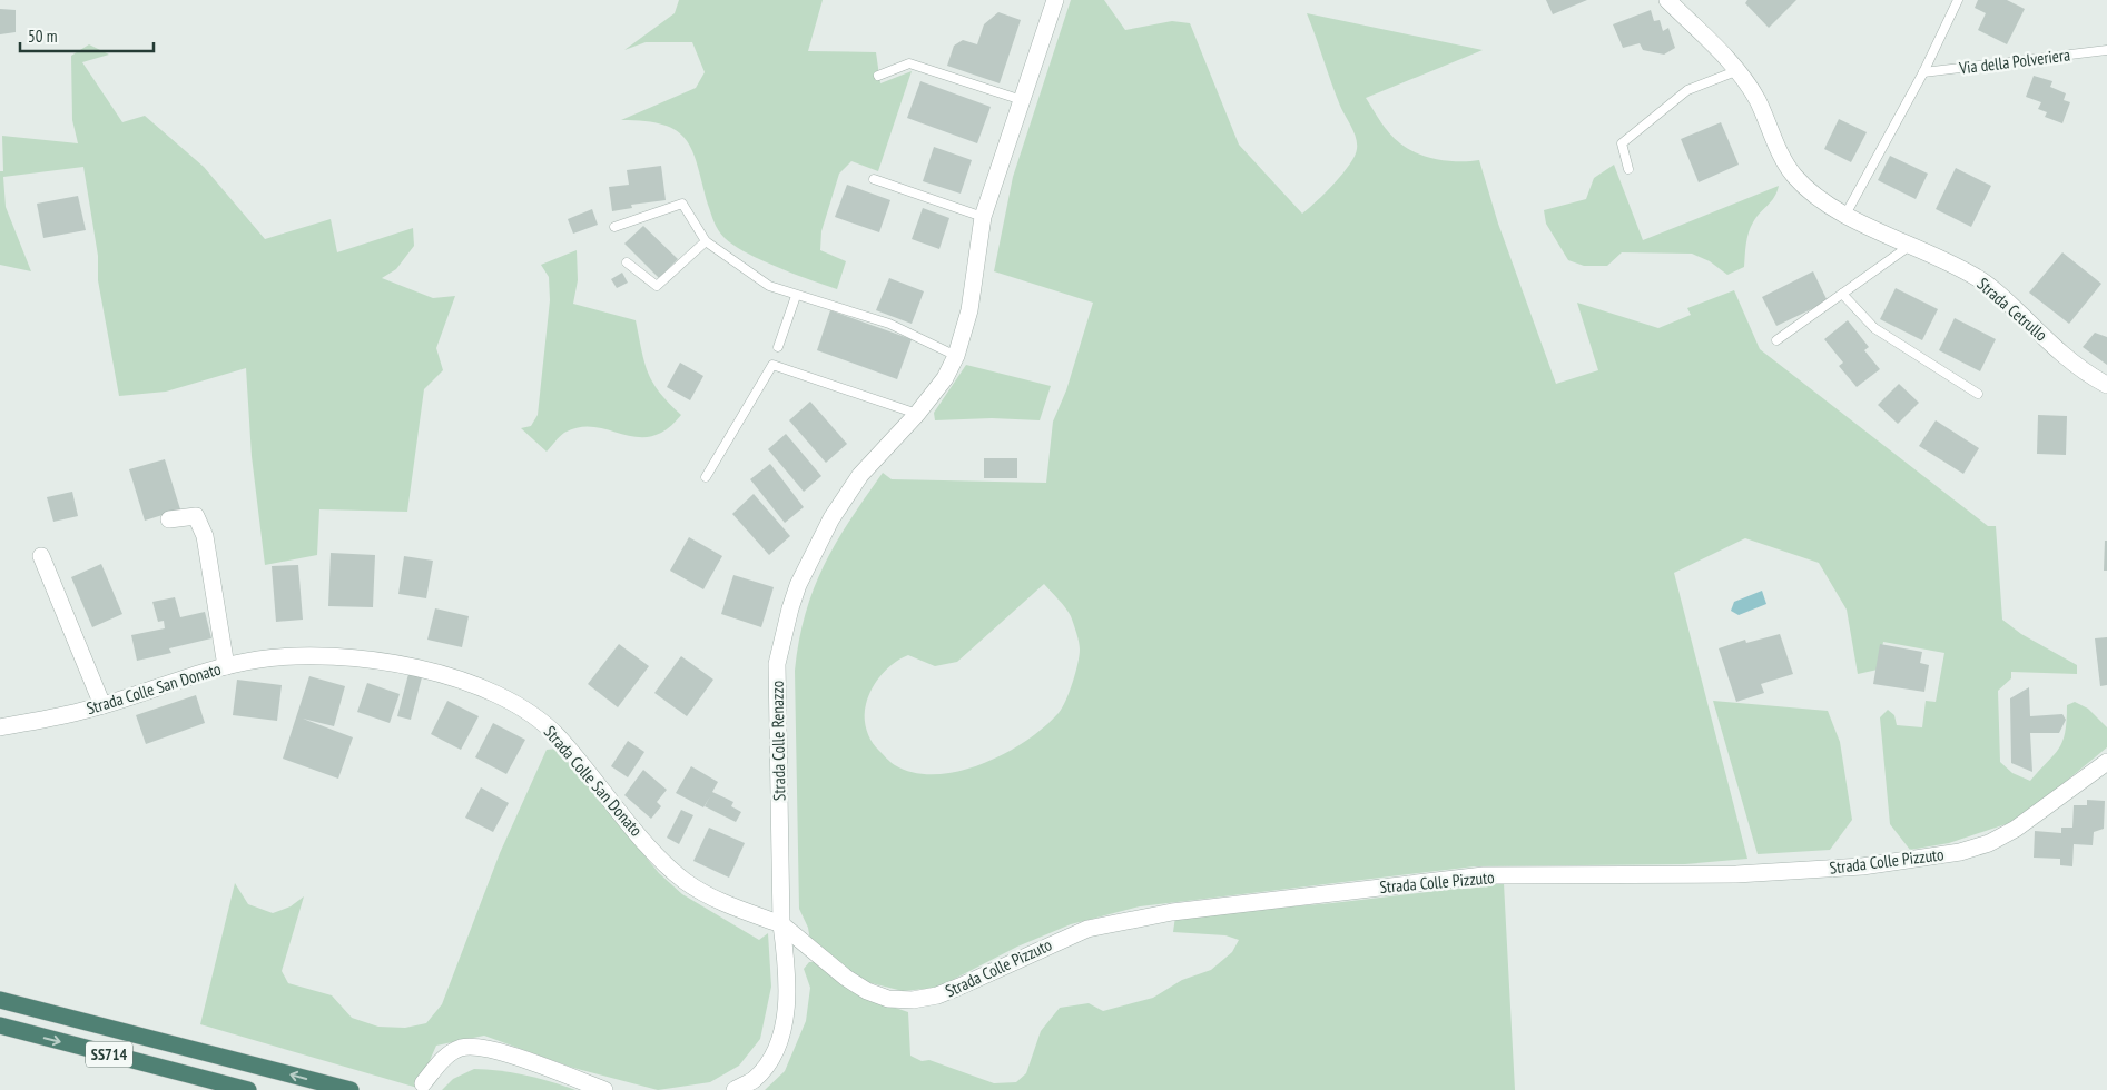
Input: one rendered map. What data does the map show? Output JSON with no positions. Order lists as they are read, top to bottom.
{
  "streets": {
    "highway": ["SS714"],
    "street": [
      "Strada Cetrullo",
      "Strada Colle San Donato",
      "Strada Colle Renazzo",
      "Strada Colle Pizzuto"
    ],
    "lane": ["Via della Polveriera"]
  },
  "crossings": [
    ["Strada Colle San Donato", "Strada Colle Renazzo"],
    ["Strada Colle San Donato", "Strada Colle Pizzuto"],
    ["Strada Colle Renazzo", "Strada Colle Pizzuto"]
  ],
  "scale_bar": "50 m"
}
